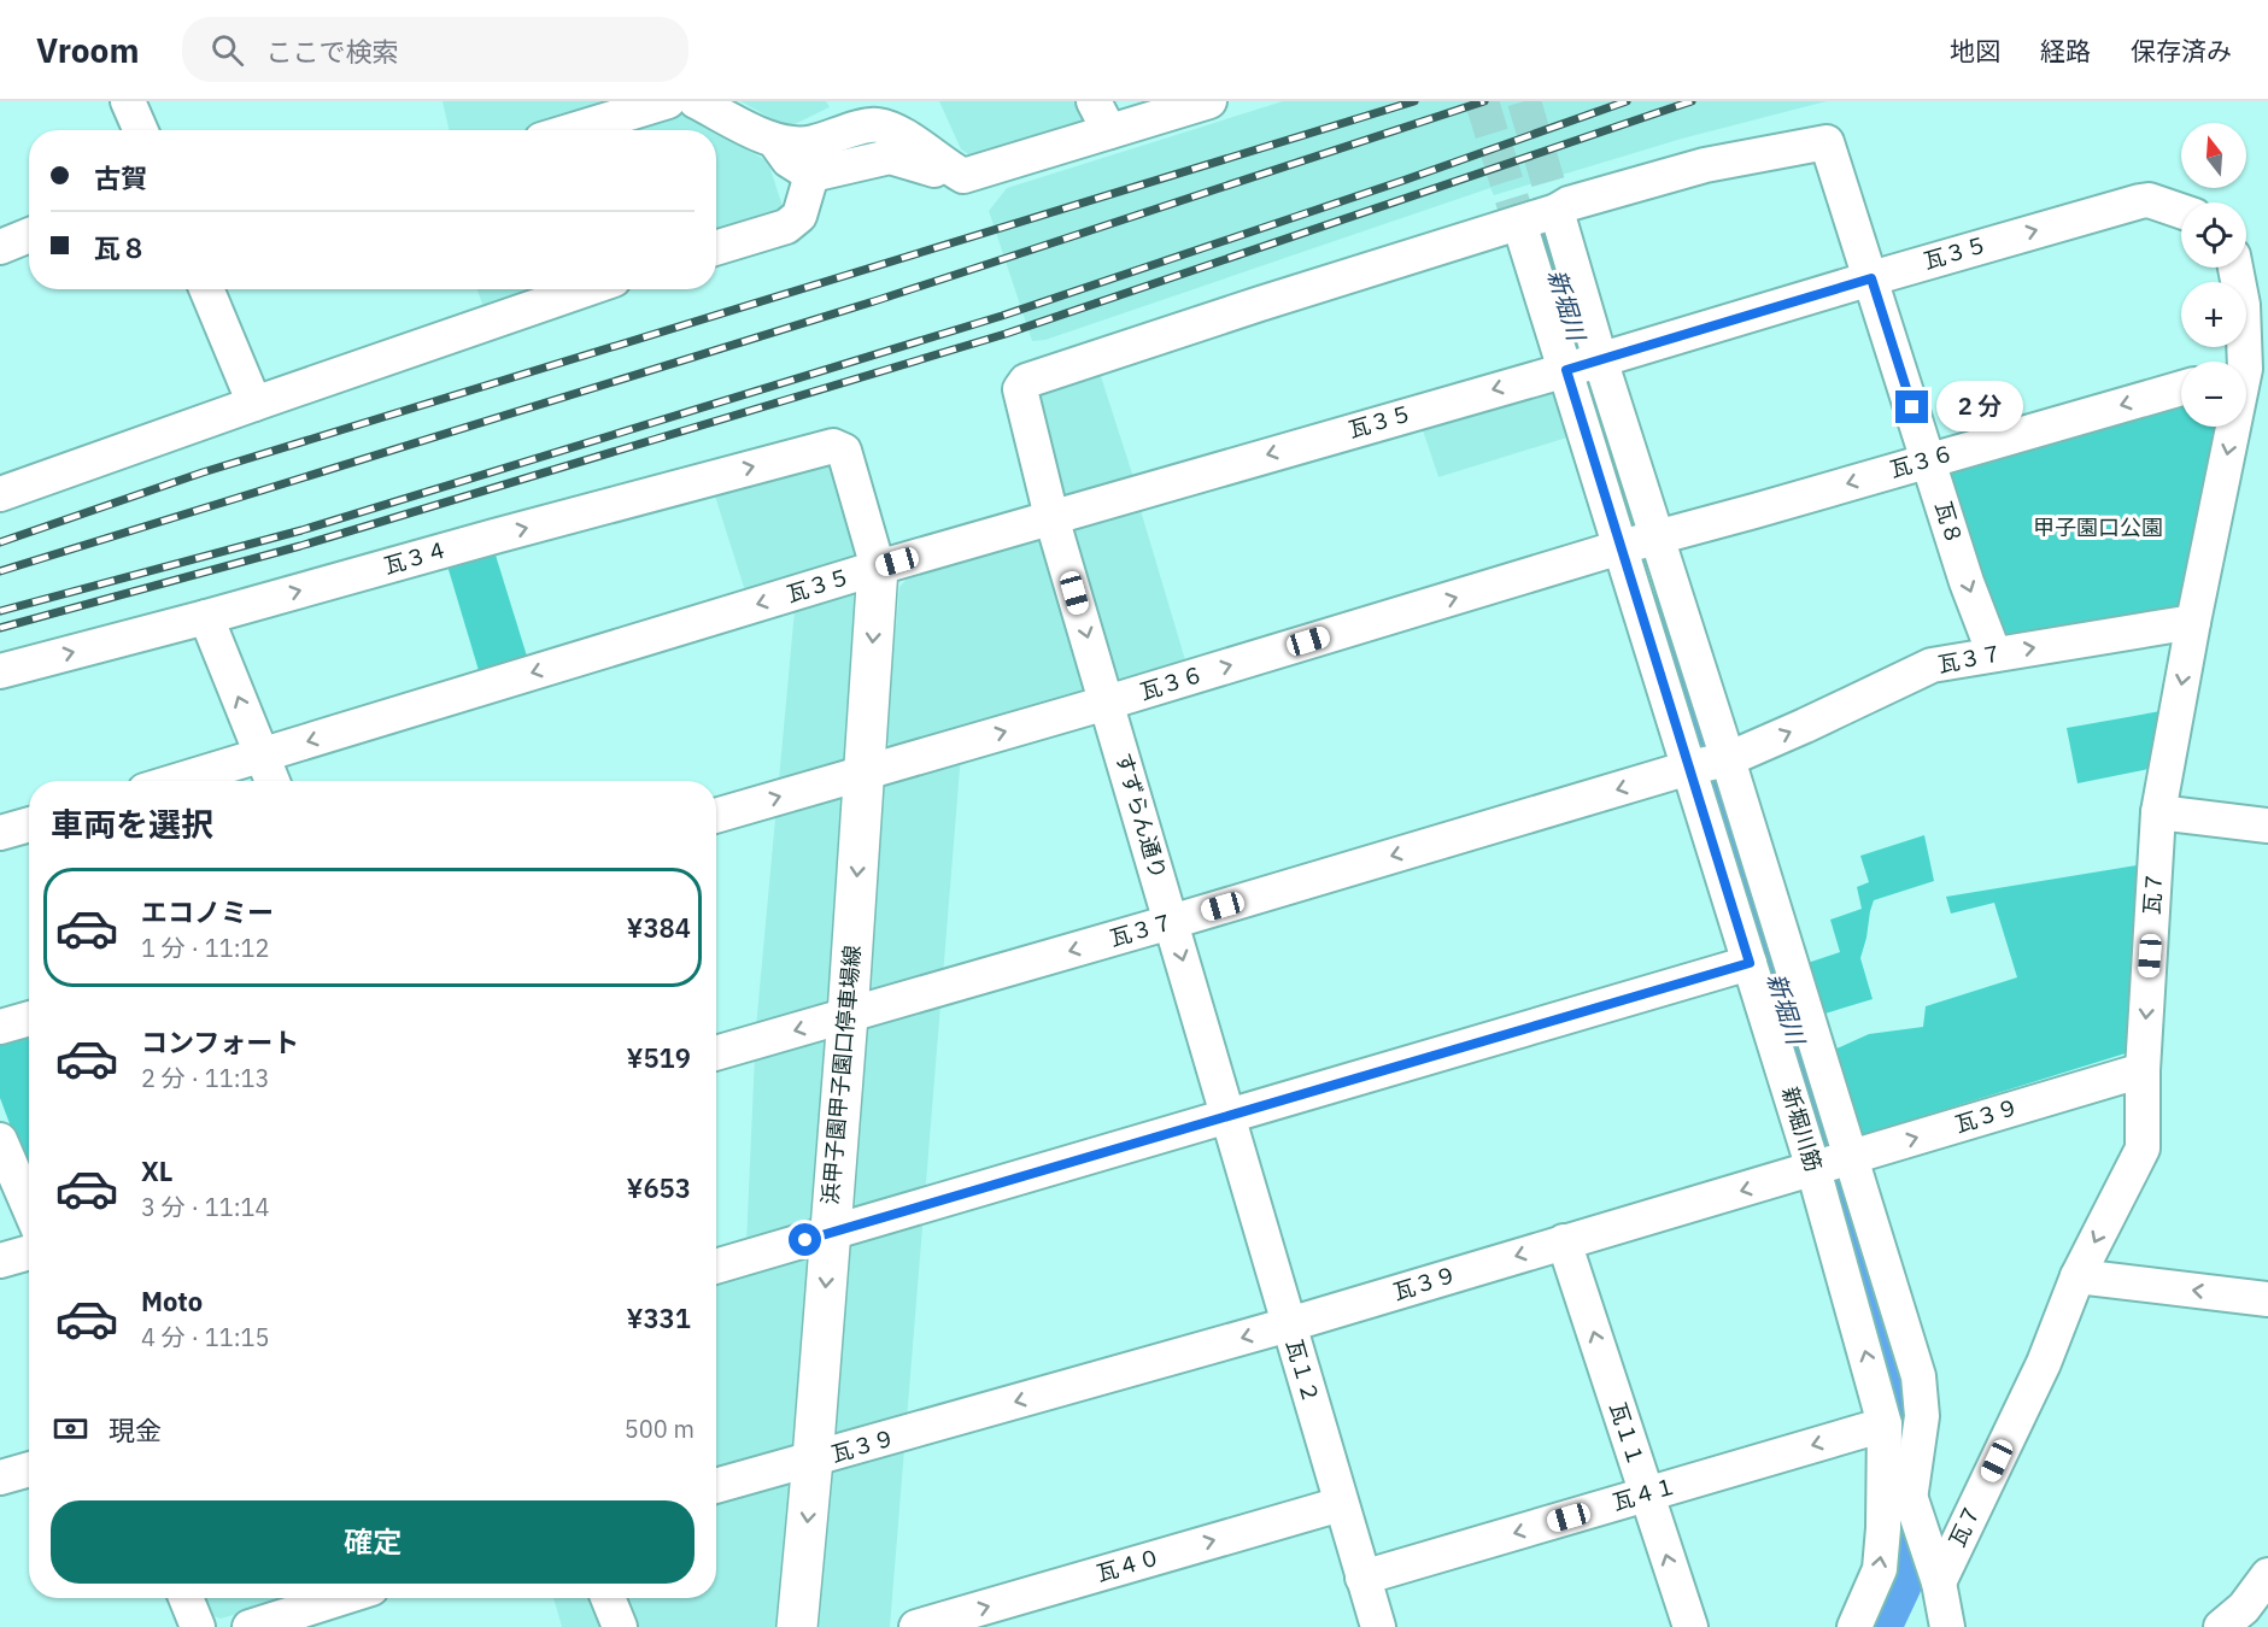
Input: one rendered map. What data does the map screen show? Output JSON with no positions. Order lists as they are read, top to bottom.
{
  "streets": {
    "main road": ["浜甲子園甲子園口停車場線"],
    "street": [
      "瓦３５",
      "瓦３６",
      "瓦８",
      "瓦３４",
      "瓦３７",
      "すずらん通り",
      "瓦７",
      "瓦３９",
      "新堀川筋",
      "瓦１２",
      "瓦１１",
      "瓦４１",
      "瓦４０"
    ]
  },
  "crossings": [
    ["瓦３５", "瓦８"],
    ["瓦３５", "瓦３４"],
    ["瓦３５", "すずらん通り"],
    ["瓦３５", "浜甲子園甲子園口停車場線"],
    ["瓦３５", "新堀川筋"],
    ["瓦３６", "瓦８"],
    ["瓦３６", "すずらん通り"],
    ["瓦３６", "浜甲子園甲子園口停車場線"],
    ["瓦３６", "新堀川筋"],
    ["瓦８", "瓦３７"],
    ["瓦３４", "浜甲子園甲子園口停車場線"],
    ["瓦３７", "すずらん通り"],
    ["瓦３７", "瓦７"],
    ["瓦３７", "浜甲子園甲子園口停車場線"],
    ["瓦３７", "新堀川筋"],
    ["すずらん通り", "新堀川筋"],
    ["すずらん通り", "瓦１２"],
    ["瓦７", "瓦３９"],
    ["浜甲子園甲子園口停車場線", "瓦３９"],
    ["瓦３９", "新堀川筋"],
    ["瓦３９", "瓦１２"],
    ["瓦３９", "瓦１１"],
    ["新堀川筋", "瓦４１"],
    ["瓦１２", "瓦４１"],
    ["瓦１２", "瓦４０"],
    ["瓦１１", "瓦４１"]
  ],
  "one_way": [
    "瓦７",
    "浜甲子園甲子園口停車場線",
    "瓦４１",
    "瓦４０"
  ],
  "water": ["新堀川"],
  "parks": ["甲子園口公園"],
  "north": "top",
  "page": {
    "header": "Vroom",
    "search": "ここで検索",
    "nav": ["地図", "経路", "保存済み"],
    "map_buttons": ["+", "−"],
    "banner": ["古賀", "瓦８"],
    "bubble": "2 分",
    "heading": "車両を選択",
    "list": [
      {
        "name": "エコノミー",
        "note": "1 分 · 11:12",
        "value": "¥384"
      },
      {
        "name": "コンフォート",
        "note": "2 分 · 11:13",
        "value": "¥519"
      },
      {
        "name": "XL",
        "note": "3 分 · 11:14",
        "value": "¥653"
      },
      {
        "name": "Moto",
        "note": "4 分 · 11:15",
        "value": "¥331"
      }
    ],
    "pay": ["現金", "500 m"],
    "buttons": "確定"
  }
}
